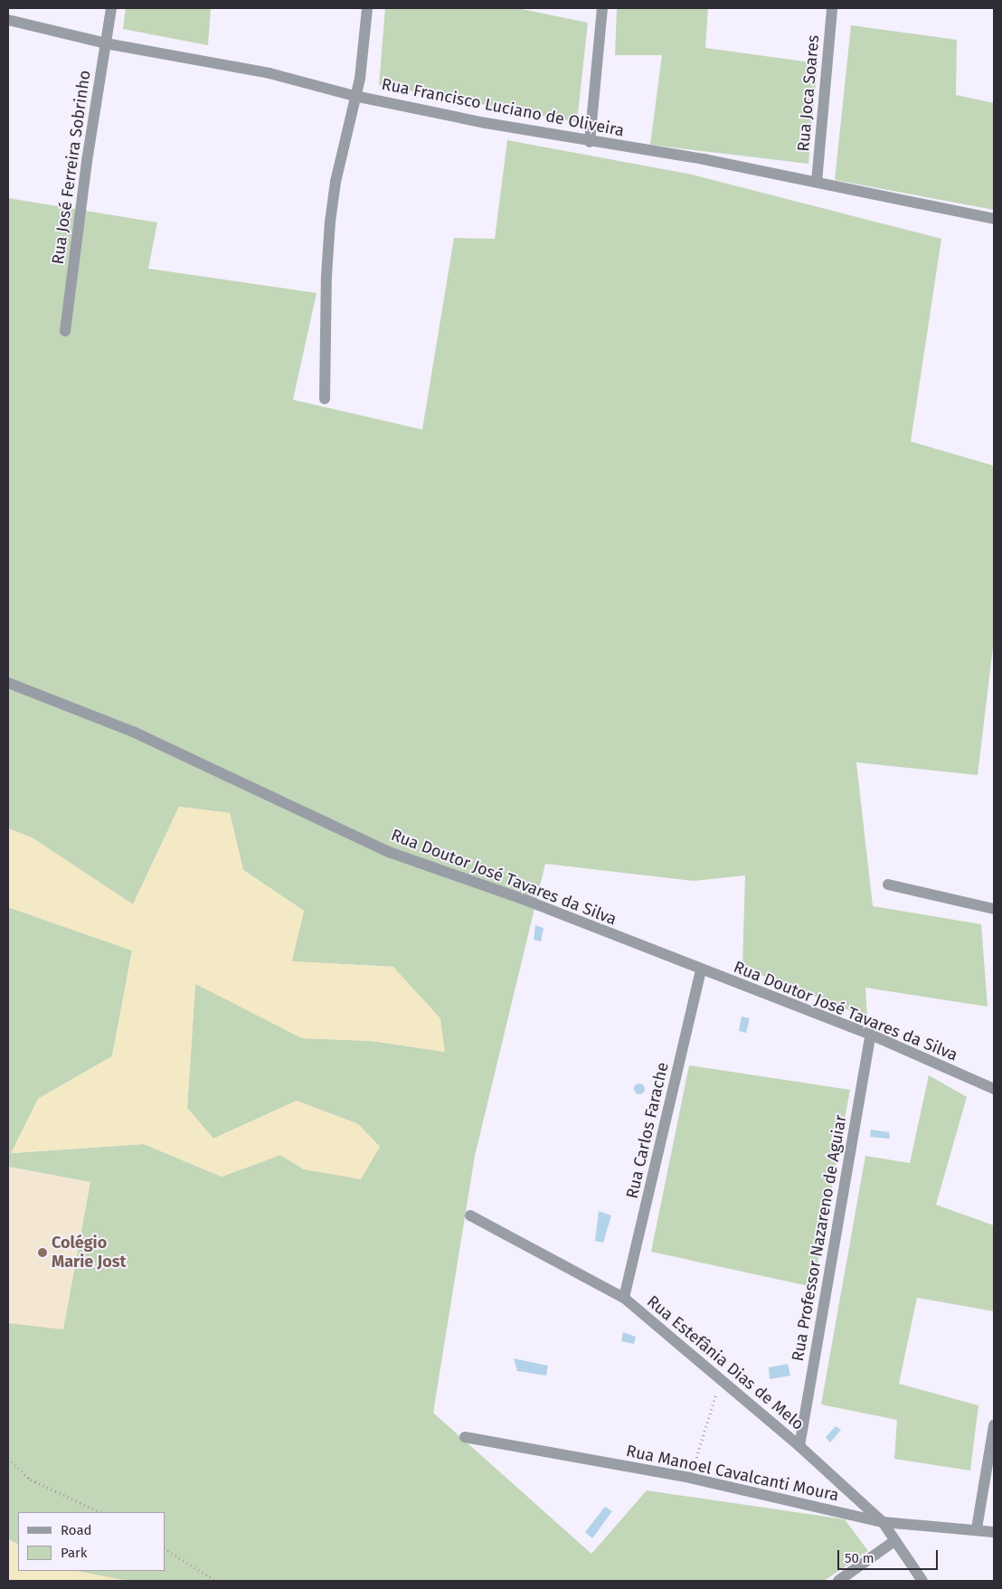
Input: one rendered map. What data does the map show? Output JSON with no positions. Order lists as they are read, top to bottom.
{
  "streets": {
    "street": [
      "Rua Joca Soares",
      "Rua Francisco Luciano de Oliveira",
      "Rua José Ferreira Sobrinho",
      "Rua Doutor José Tavares da Silva",
      "Rua Carlos Farache",
      "Rua Professor Nazareno de Aguiar",
      "Rua Estefânia Dias de Melo",
      "Rua Manoel Cavalcanti Moura"
    ]
  },
  "crossings": [
    ["Rua Joca Soares", "Rua Francisco Luciano de Oliveira"],
    ["Rua Francisco Luciano de Oliveira", "Rua José Ferreira Sobrinho"],
    ["Rua Doutor José Tavares da Silva", "Rua Carlos Farache"],
    ["Rua Doutor José Tavares da Silva", "Rua Professor Nazareno de Aguiar"],
    ["Rua Carlos Farache", "Rua Estefânia Dias de Melo"],
    ["Rua Professor Nazareno de Aguiar", "Rua Estefânia Dias de Melo"],
    ["Rua Estefânia Dias de Melo", "Rua Manoel Cavalcanti Moura"]
  ],
  "places": ["Colégio Marie Jost"],
  "legend": ["Road", "Park"],
  "scale_bar": "50 m"
}
